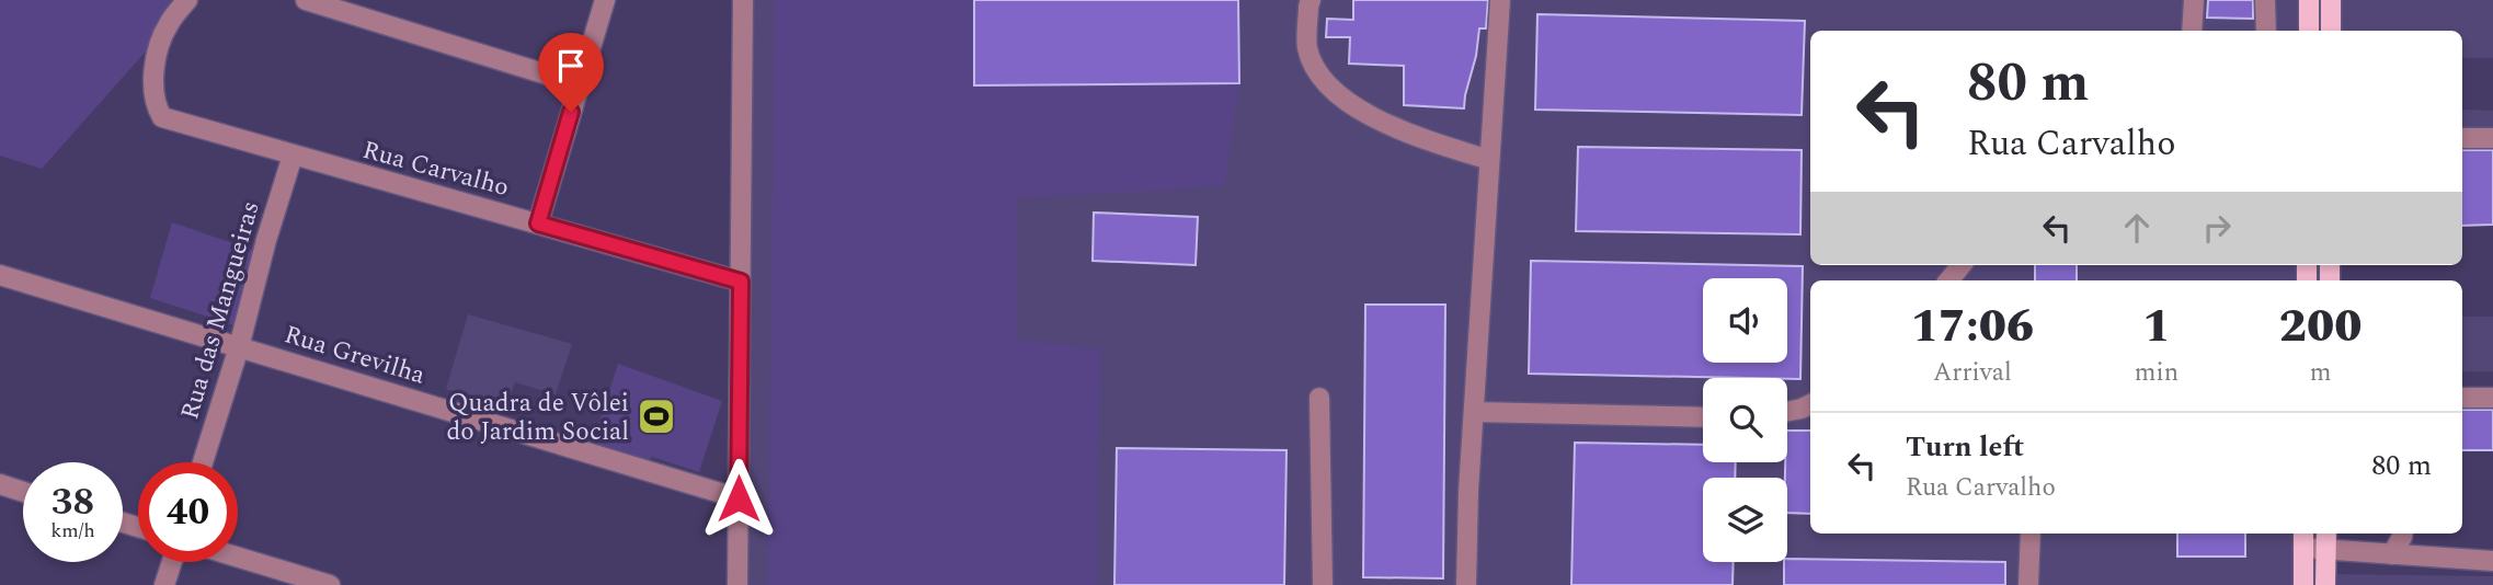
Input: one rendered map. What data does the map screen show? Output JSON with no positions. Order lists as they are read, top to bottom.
{
  "streets": {
    "street": ["Rua Carvalho", "Rua das Mangueiras", "Rua Grevilha"]
  },
  "crossings": [
    ["Rua Carvalho", "Rua das Mangueiras"],
    ["Rua das Mangueiras", "Rua Grevilha"]
  ],
  "places": {
    "sports": ["Quadra de Vôlei do Jardim Social"]
  },
  "page": {
    "turn": ["80 m", "Rua Carvalho"],
    "eta": [
      "17:06",
      "Arrival",
      "1",
      "min",
      "200",
      "m"
    ],
    "list": [
      {
        "name": "Turn left",
        "note": "Rua Carvalho",
        "value": "80 m"
      }
    ],
    "speed": "38 km/h",
    "limit": "40"
  }
}
